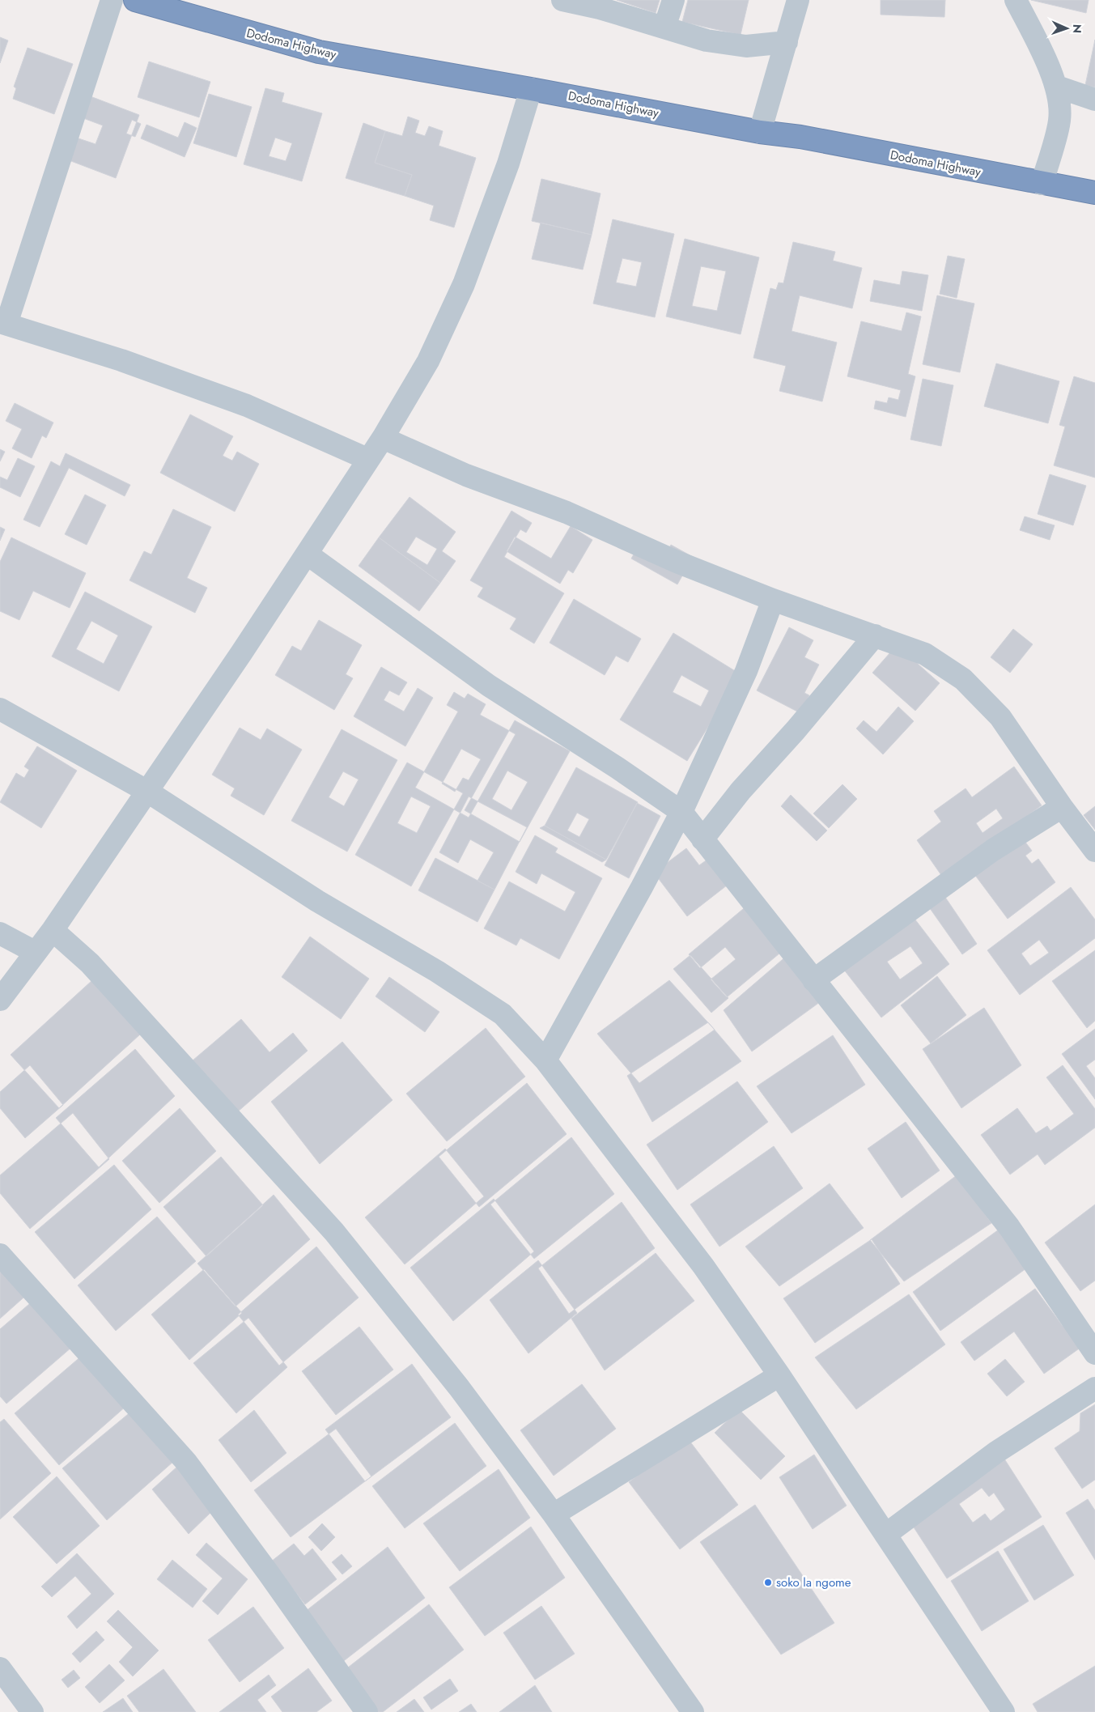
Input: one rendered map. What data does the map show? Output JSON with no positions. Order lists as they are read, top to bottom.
{
  "streets": {
    "highway": ["Dodoma Highway"]
  },
  "places": ["soko la ngome"],
  "north": "right"
}
